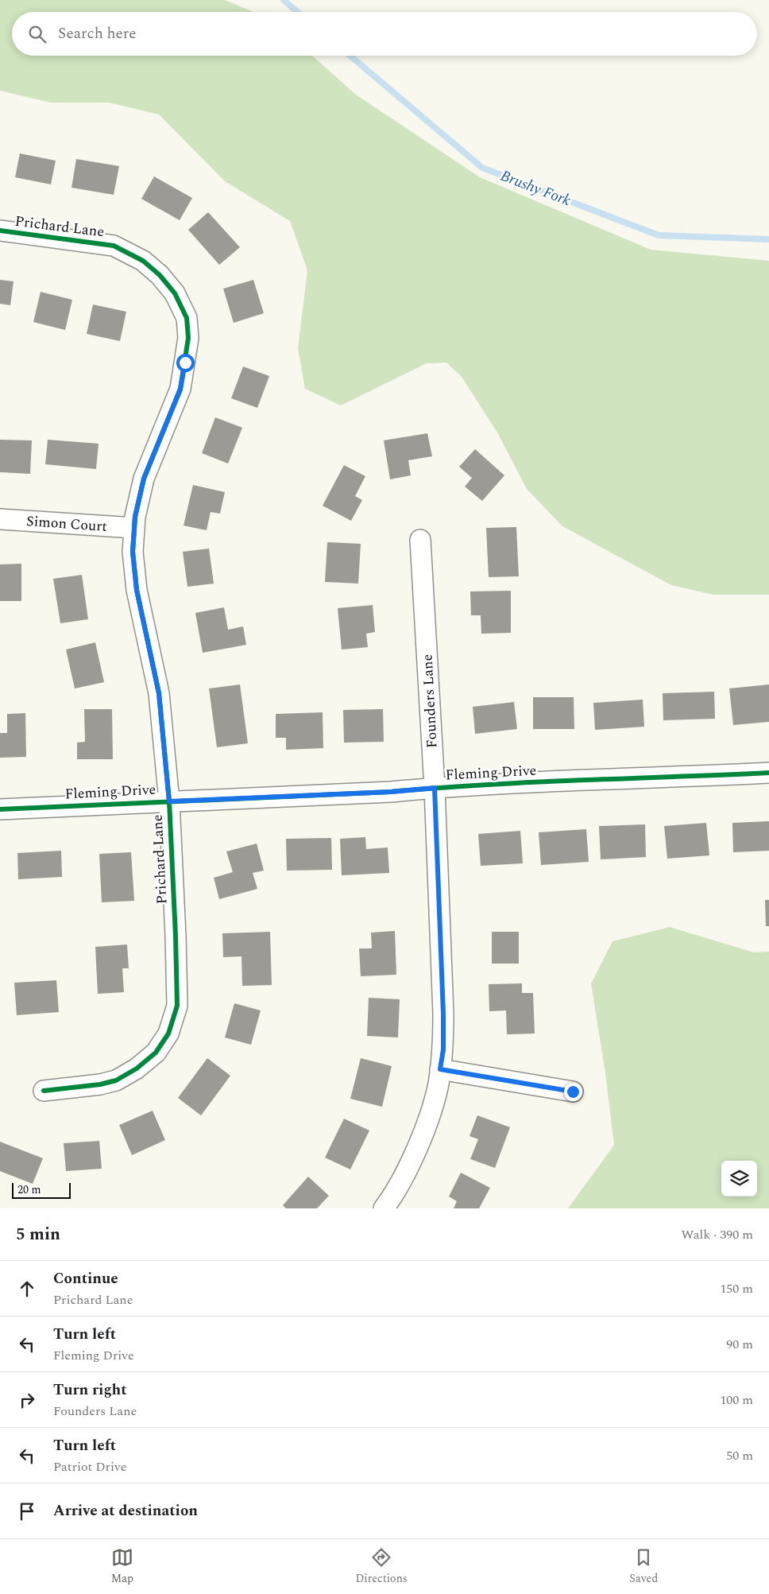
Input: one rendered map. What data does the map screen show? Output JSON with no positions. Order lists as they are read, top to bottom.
{
  "streets": {
    "street": [
      "Prichard Lane",
      "Simon Court",
      "Founders Lane",
      "Fleming Drive"
    ]
  },
  "crossings": [
    ["Prichard Lane", "Simon Court"],
    ["Prichard Lane", "Fleming Drive"],
    ["Founders Lane", "Fleming Drive"]
  ],
  "water": ["Brushy Fork"],
  "scale_bar": "20 m",
  "page": {
    "search": "Search here",
    "scale": "20 m",
    "heading": ["5 min", "Walk · 390 m"],
    "list": [
      ["Continue", "Prichard Lane", "150 m"],
      ["Turn left", "Fleming Drive", "90 m"],
      ["Turn right", "Founders Lane", "100 m"],
      ["Turn left", "Patriot Drive", "50 m"],
      "Arrive at destination"
    ],
    "nav": ["Map", "Directions", "Saved"]
  }
}
